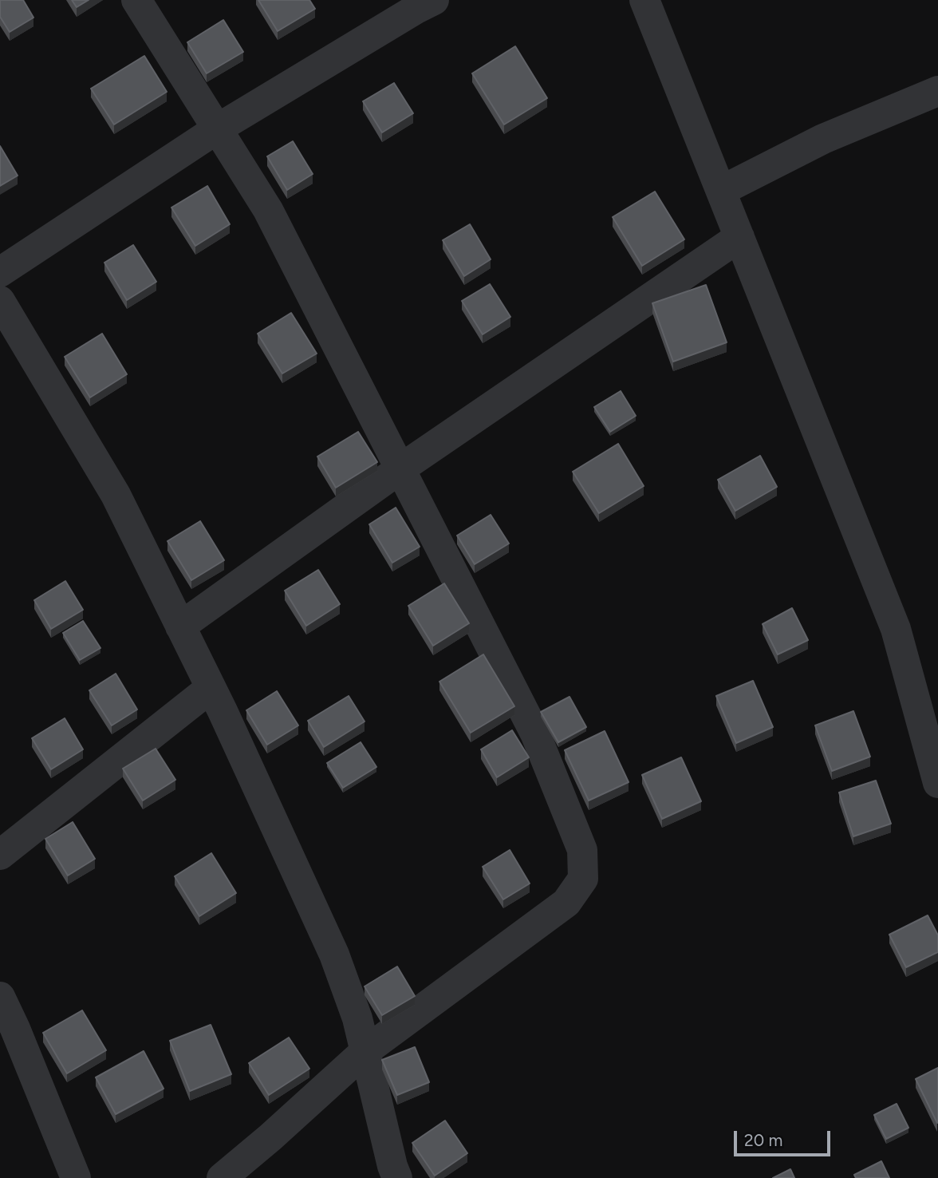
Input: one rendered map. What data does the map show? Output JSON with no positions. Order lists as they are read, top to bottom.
{
  "scale_bar": "20 m"
}
